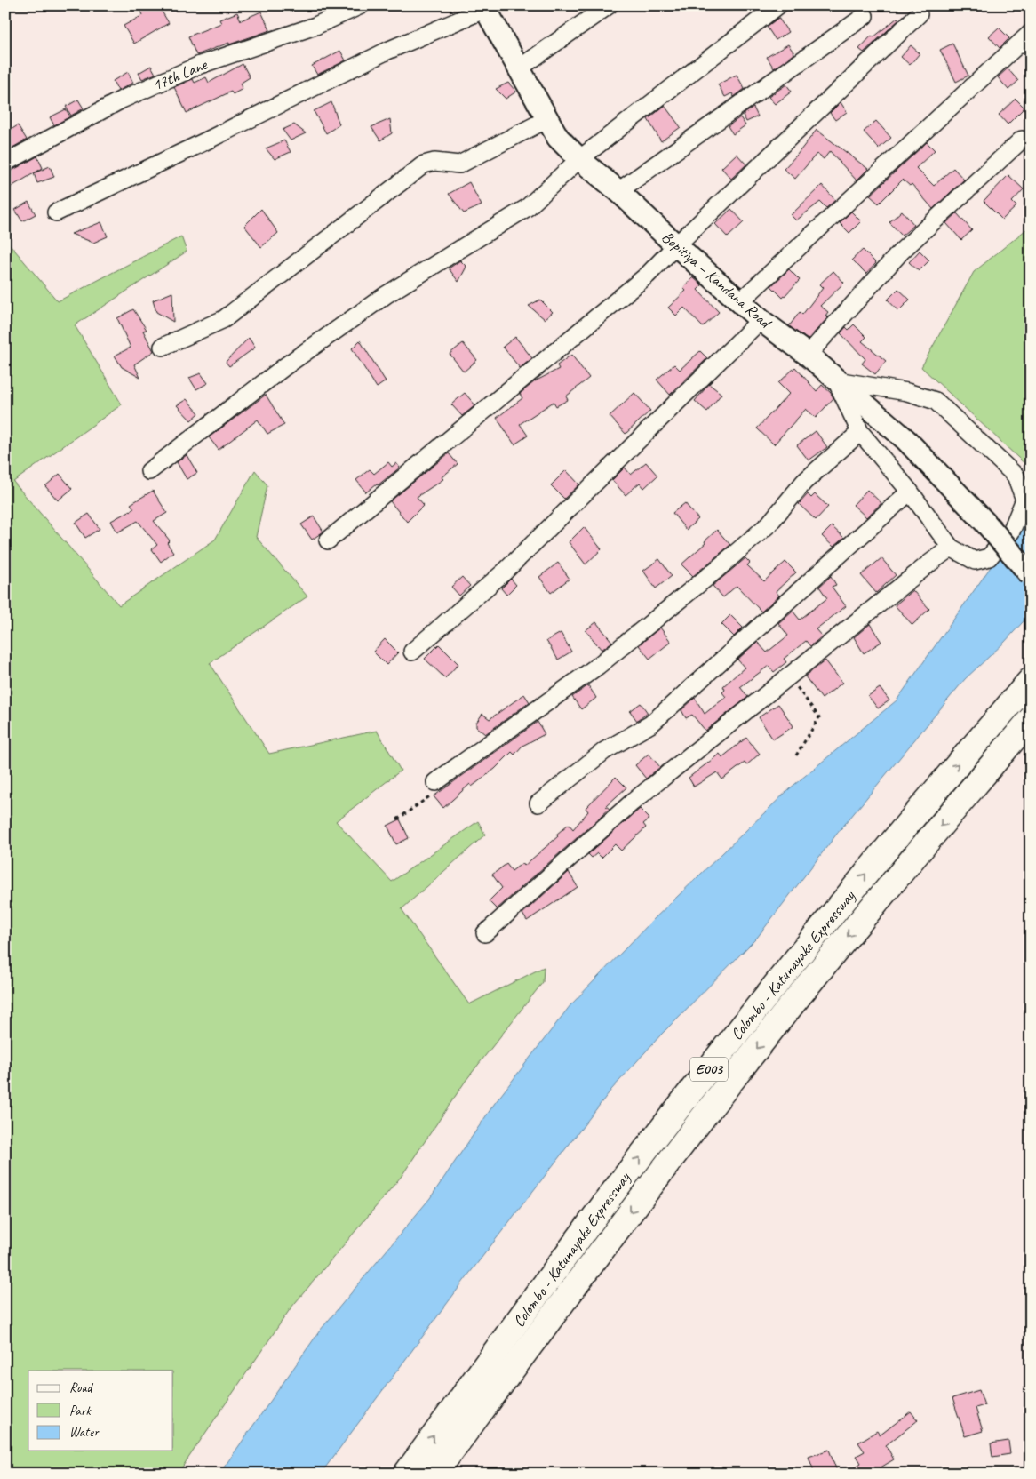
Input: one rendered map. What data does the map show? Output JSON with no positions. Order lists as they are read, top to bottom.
{
  "streets": {
    "highway": ["Colombo - Katunayake Expressway", "E003"],
    "street": ["17th Lane", "Bopitiya – Kandana Road"]
  },
  "legend": ["Road", "Park", "Water"]
}
